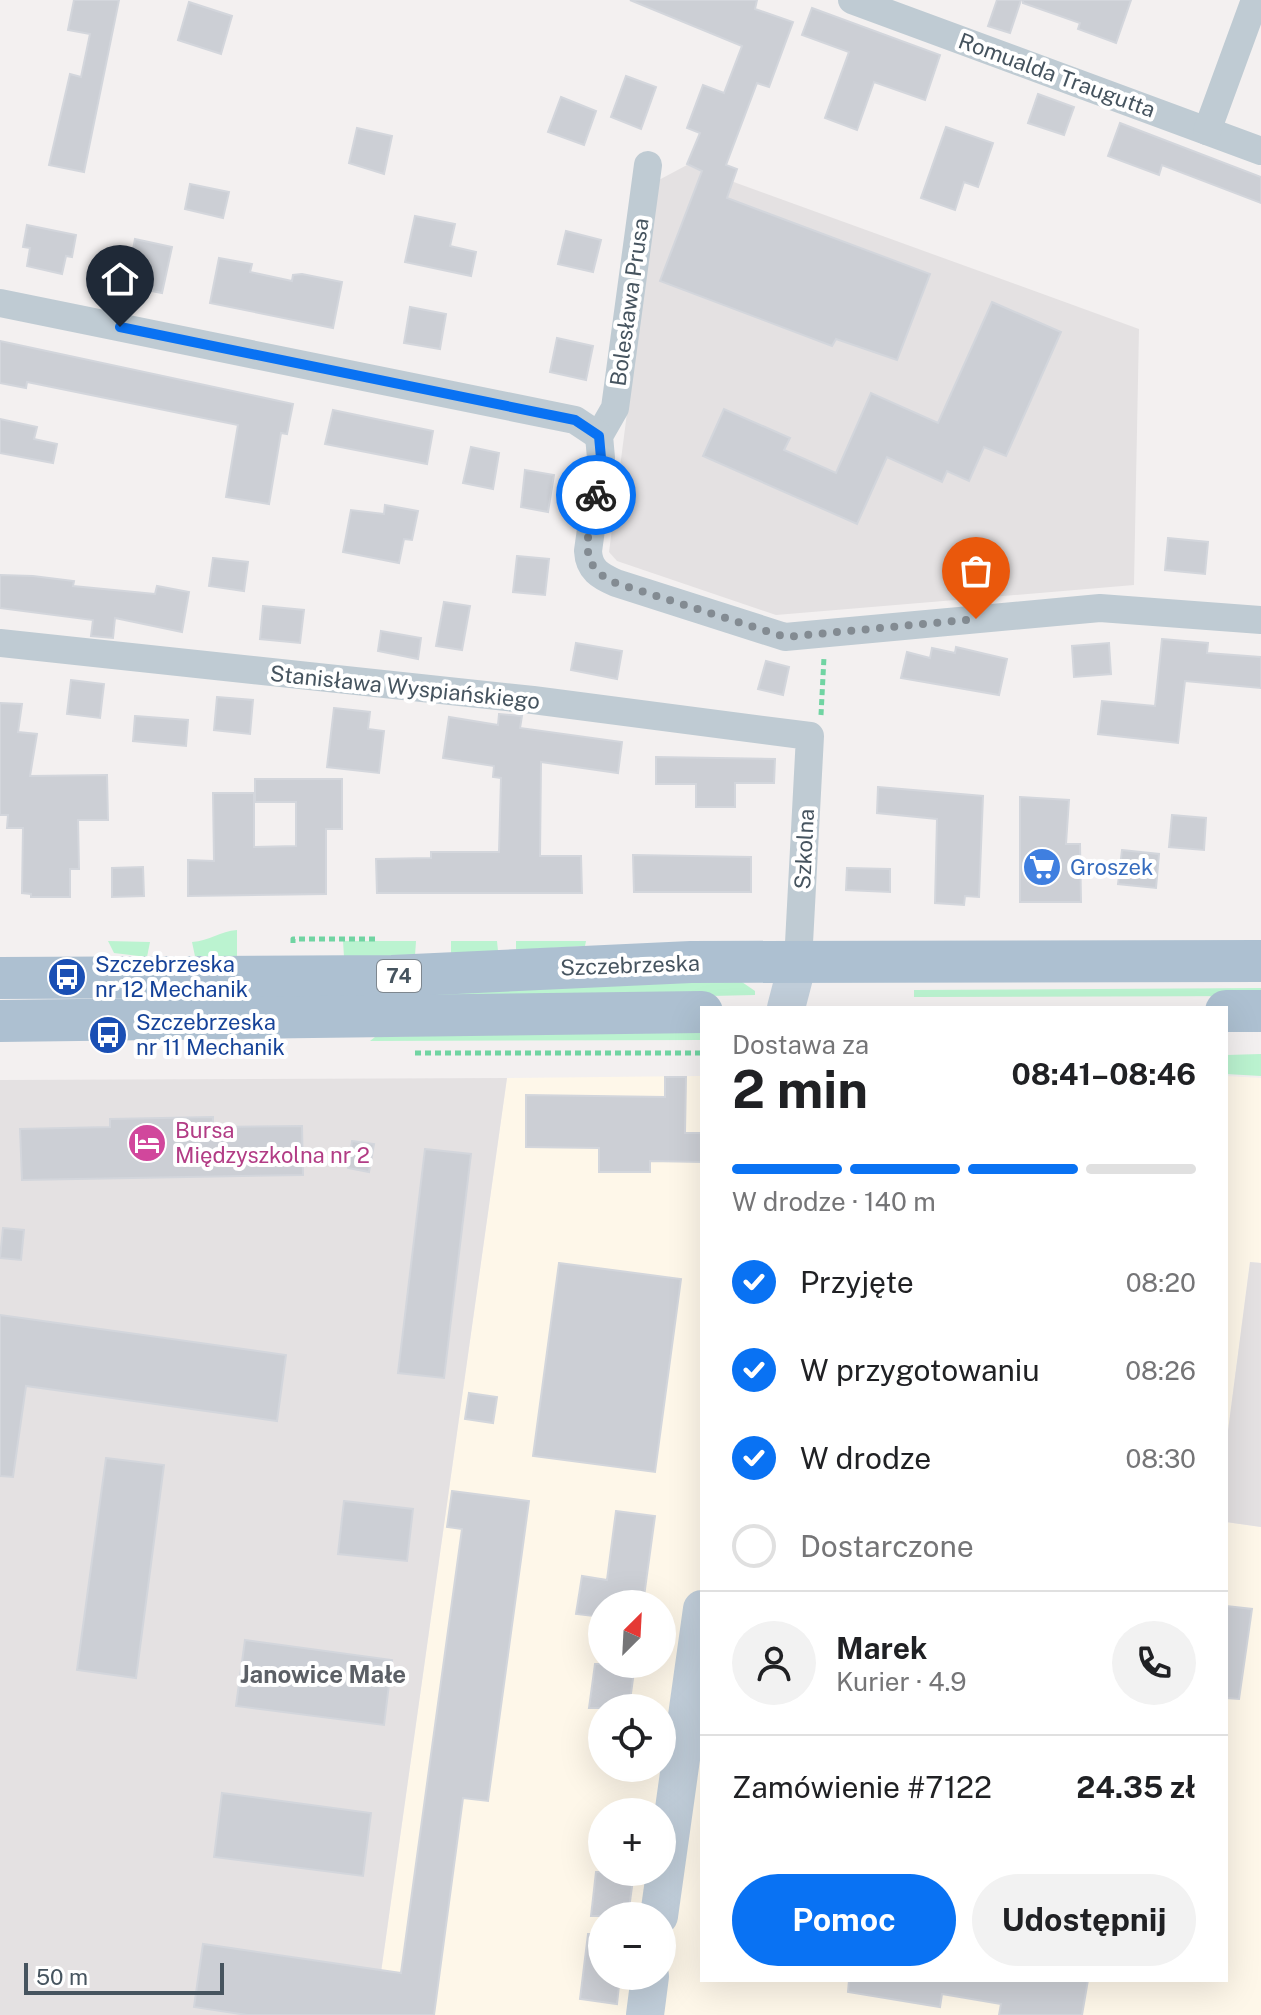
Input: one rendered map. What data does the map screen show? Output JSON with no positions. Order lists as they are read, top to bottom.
{
  "streets": {
    "main road": ["Szczebrzeska", "74"],
    "street": [
      "Romualda Traugutta",
      "Bolesława Prusa",
      "Stanisława Wyspiańskiego",
      "Szkolna"
    ]
  },
  "crossings": [
    ["Stanisława Wyspiańskiego", "Szkolna"],
    ["Szkolna", "Szczebrzeska"]
  ],
  "districts": ["Janowice Małe"],
  "places": {
    "supermarket": ["Groszek"],
    "bus stop": ["Szczebrzeska nr 12 Mechanik", "Szczebrzeska nr 11 Mechanik"],
    "hotel": ["Bursa Międzyszkolna nr 2"]
  },
  "scale_bar": "50 m",
  "north": "top right",
  "page": {
    "heading": ["2 min", "Dostawa za", "08:41–08:46"],
    "panel": [
      "Marek",
      "Kurier · 4.9",
      "Zamówienie #7122",
      "24.35 zł"
    ],
    "bar": "W drodze · 140 m",
    "list": [
      ["Przyjęte", "08:20"],
      ["W przygotowaniu", "08:26"],
      ["W drodze", "08:30"],
      "Dostarczone"
    ],
    "map_buttons": ["+", "−"],
    "buttons": ["Pomoc", "Udostępnij"],
    "scale": "50 m"
  }
}
